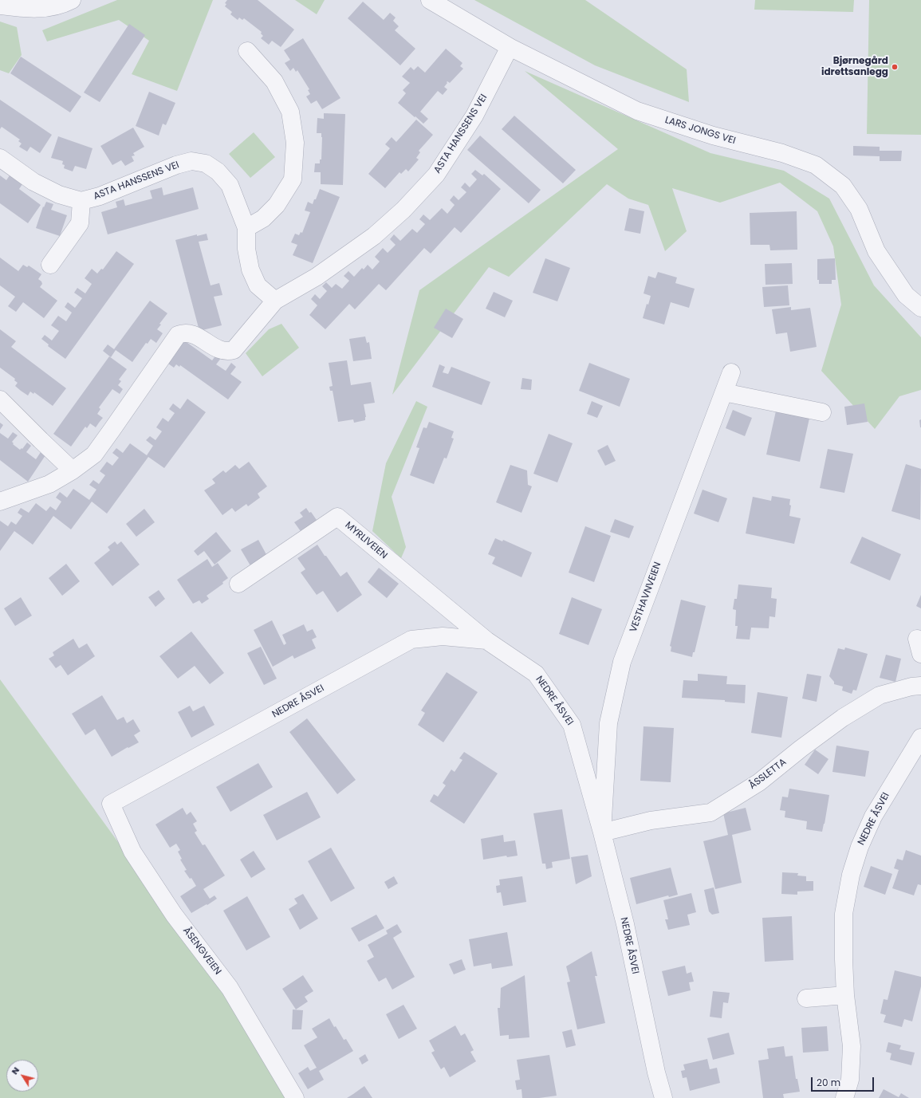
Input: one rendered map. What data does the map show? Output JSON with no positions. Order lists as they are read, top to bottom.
{
  "streets": {
    "street": [
      "LARS JONGS VEI",
      "ASTA HANSSENS VEI",
      "MYRLIVEIEN",
      "VESTHAVNVEIEN",
      "NEDRE ÅSVEI",
      "ÅSSLETTA",
      "ÅSENGVEIEN"
    ]
  },
  "crossings": [
    ["LARS JONGS VEI", "ASTA HANSSENS VEI"],
    ["MYRLIVEIEN", "NEDRE ÅSVEI"],
    ["VESTHAVNVEIEN", "NEDRE ÅSVEI"],
    ["VESTHAVNVEIEN", "ÅSSLETTA"],
    ["NEDRE ÅSVEI", "ÅSSLETTA"],
    ["NEDRE ÅSVEI", "ÅSENGVEIEN"]
  ],
  "places": ["Bjørnegård idrettsanlegg"],
  "scale_bar": "20 m",
  "north": "top left"
}
